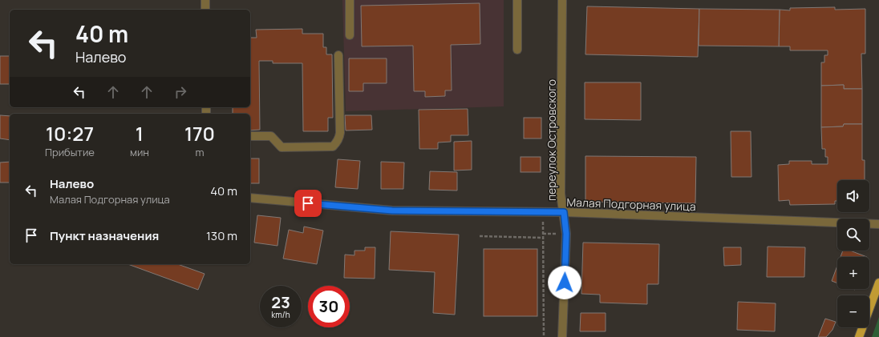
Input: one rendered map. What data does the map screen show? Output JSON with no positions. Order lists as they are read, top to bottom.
{
  "streets": {
    "street": ["переулок Островского", "Малая Подгорная улица"]
  },
  "crossings": [
    ["переулок Островского", "Малая Подгорная улица"]
  ],
  "page": {
    "turn": ["40 m", "Налево"],
    "eta": [
      "10:27",
      "Прибытие",
      "1",
      "мин",
      "170",
      "m"
    ],
    "list": [
      {
        "name": "Налево",
        "note": "Малая Подгорная улица",
        "value": "40 m"
      },
      {
        "name": "Пункт назначения",
        "value": "130 m"
      }
    ],
    "map_buttons": ["+", "−"],
    "speed": "23 km/h",
    "limit": "30"
  }
}
